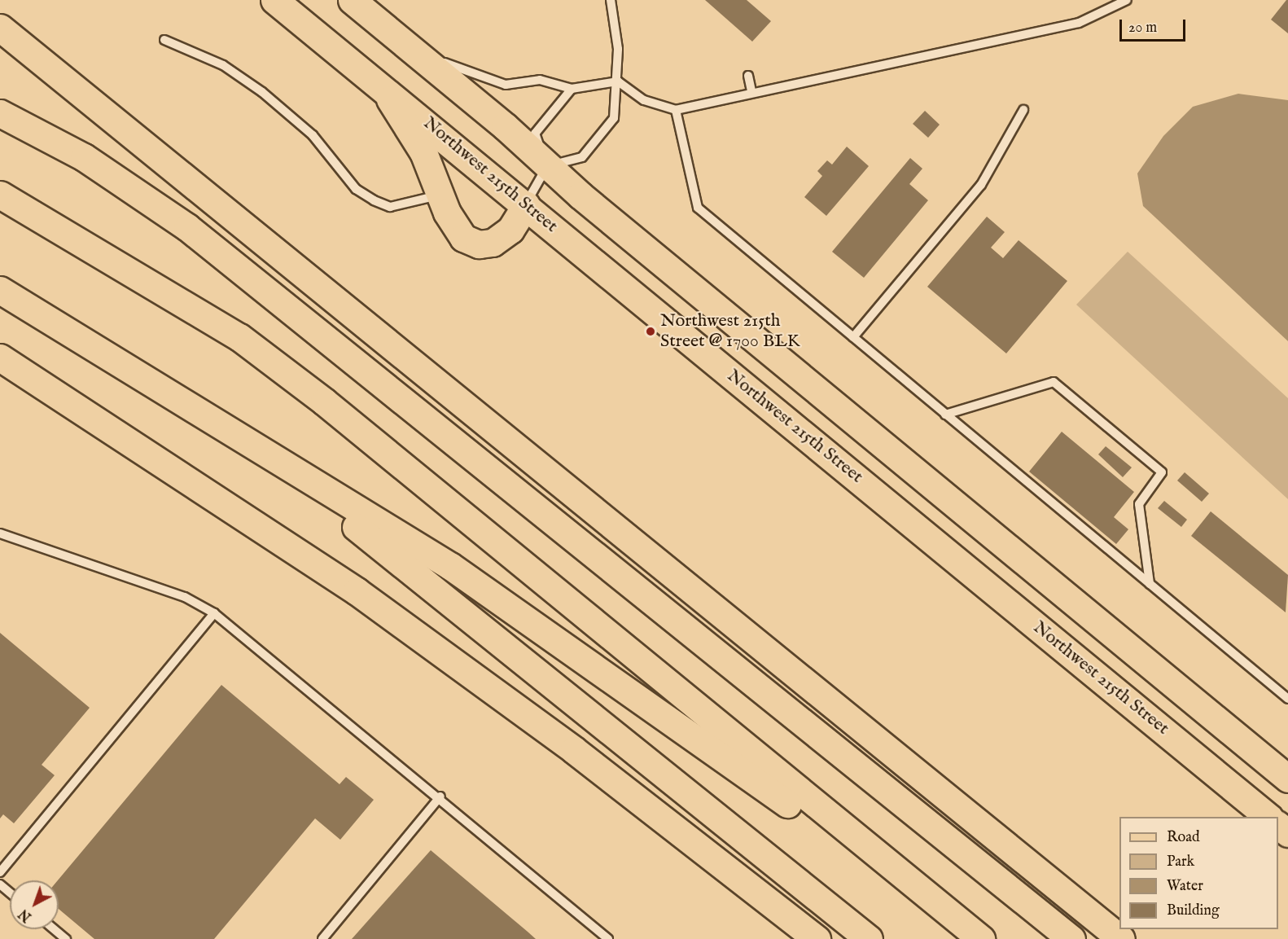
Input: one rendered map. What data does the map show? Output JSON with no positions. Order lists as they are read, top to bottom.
{
  "streets": {
    "main road": ["Northwest 215th Street"]
  },
  "places": ["Northwest 215th Street @ 1700 BLK"],
  "legend": [
    "Road",
    "Park",
    "Water",
    "Building"
  ],
  "scale_bar": "20 m",
  "north": "bottom left"
}
